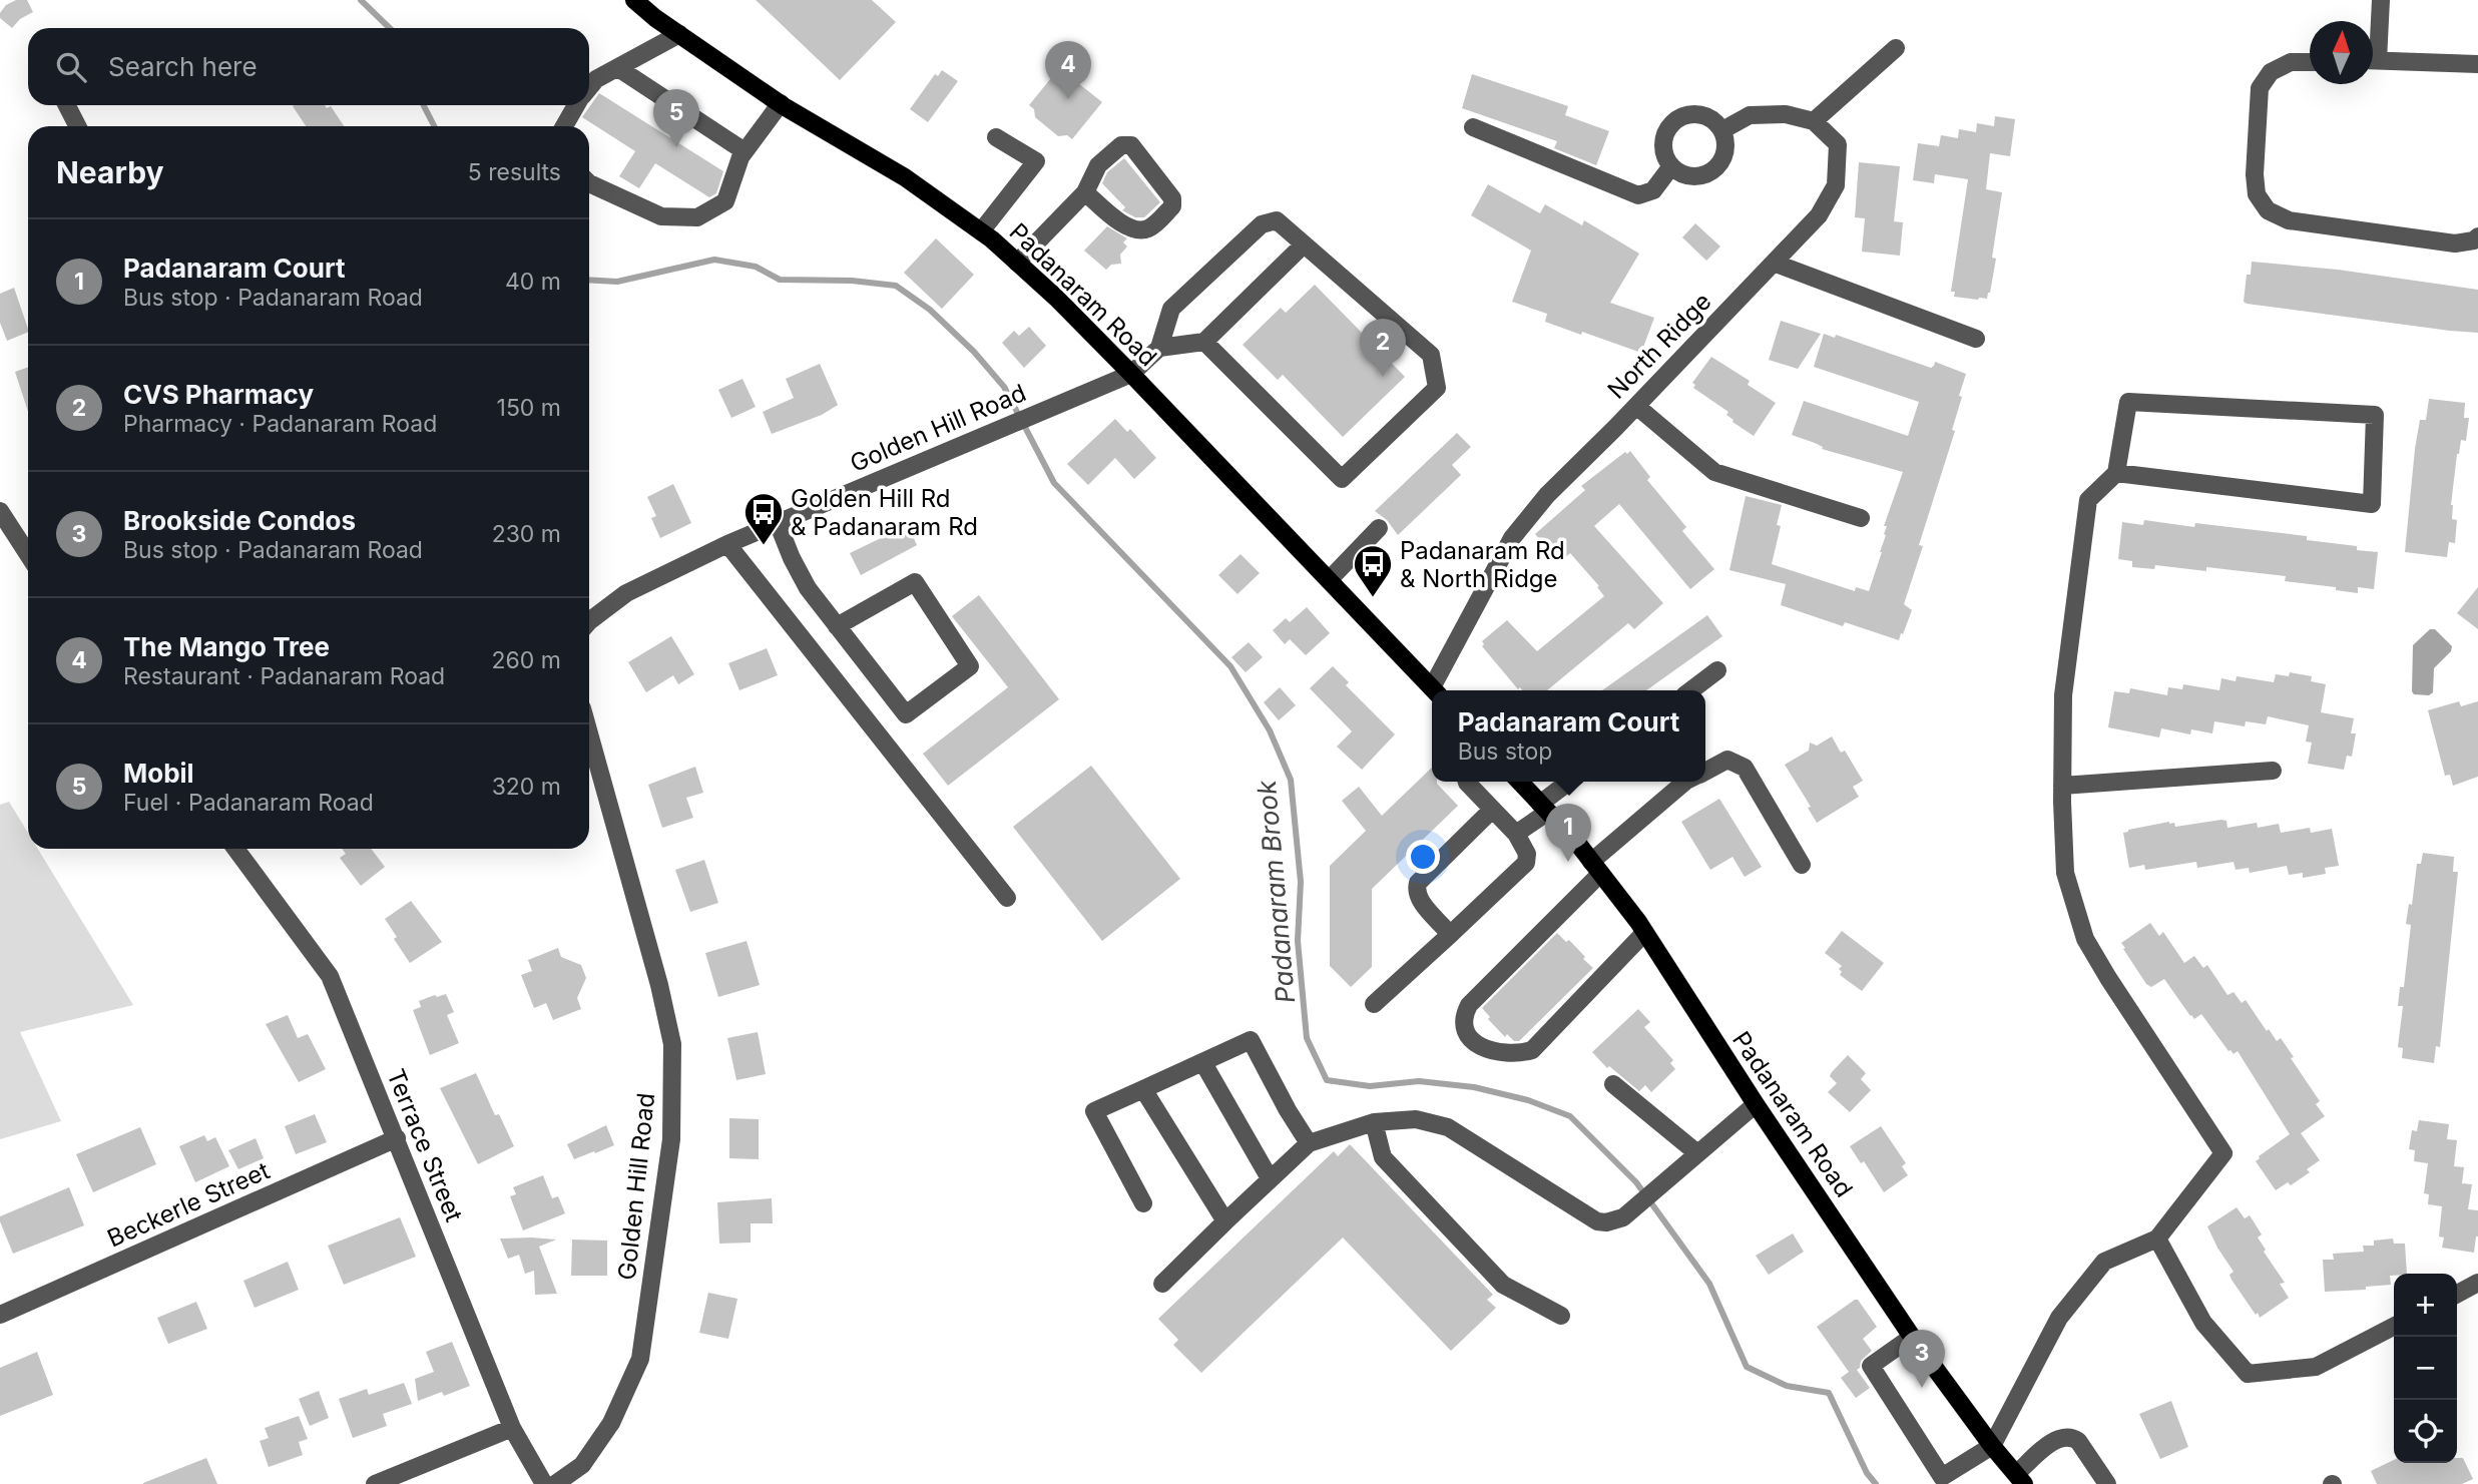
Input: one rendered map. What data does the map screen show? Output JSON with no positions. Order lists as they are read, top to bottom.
{
  "streets": {
    "main road": ["Padanaram Road"],
    "street": [
      "North Ridge",
      "Golden Hill Road",
      "Terrace Street",
      "Beckerle Street"
    ]
  },
  "crossings": [
    ["Padanaram Road", "Golden Hill Road"],
    ["Terrace Street", "Beckerle Street"]
  ],
  "water": ["Padanaram Brook"],
  "places": {
    "bus stop": ["Golden Hill Rd & Padanaram Rd", "Padanaram Rd & North Ridge"]
  },
  "north": "top",
  "page": {
    "search": "Search here",
    "pins": [
      "4",
      "5",
      "2",
      "1",
      "3"
    ],
    "heading": ["Nearby", "5 results"],
    "list": [
      {
        "mark": "1",
        "name": "Padanaram Court",
        "note": "Bus stop · Padanaram Road",
        "value": "40 m"
      },
      {
        "mark": "2",
        "name": "CVS Pharmacy",
        "note": "Pharmacy · Padanaram Road",
        "value": "150 m"
      },
      {
        "mark": "3",
        "name": "Brookside Condos",
        "note": "Bus stop · Padanaram Road",
        "value": "230 m"
      },
      {
        "mark": "4",
        "name": "The Mango Tree",
        "note": "Restaurant · Padanaram Road",
        "value": "260 m"
      },
      {
        "mark": "5",
        "name": "Mobil",
        "note": "Fuel · Padanaram Road",
        "value": "320 m"
      }
    ],
    "popup": ["Padanaram Court", "Bus stop"],
    "map_buttons": ["+", "−"]
  }
}
